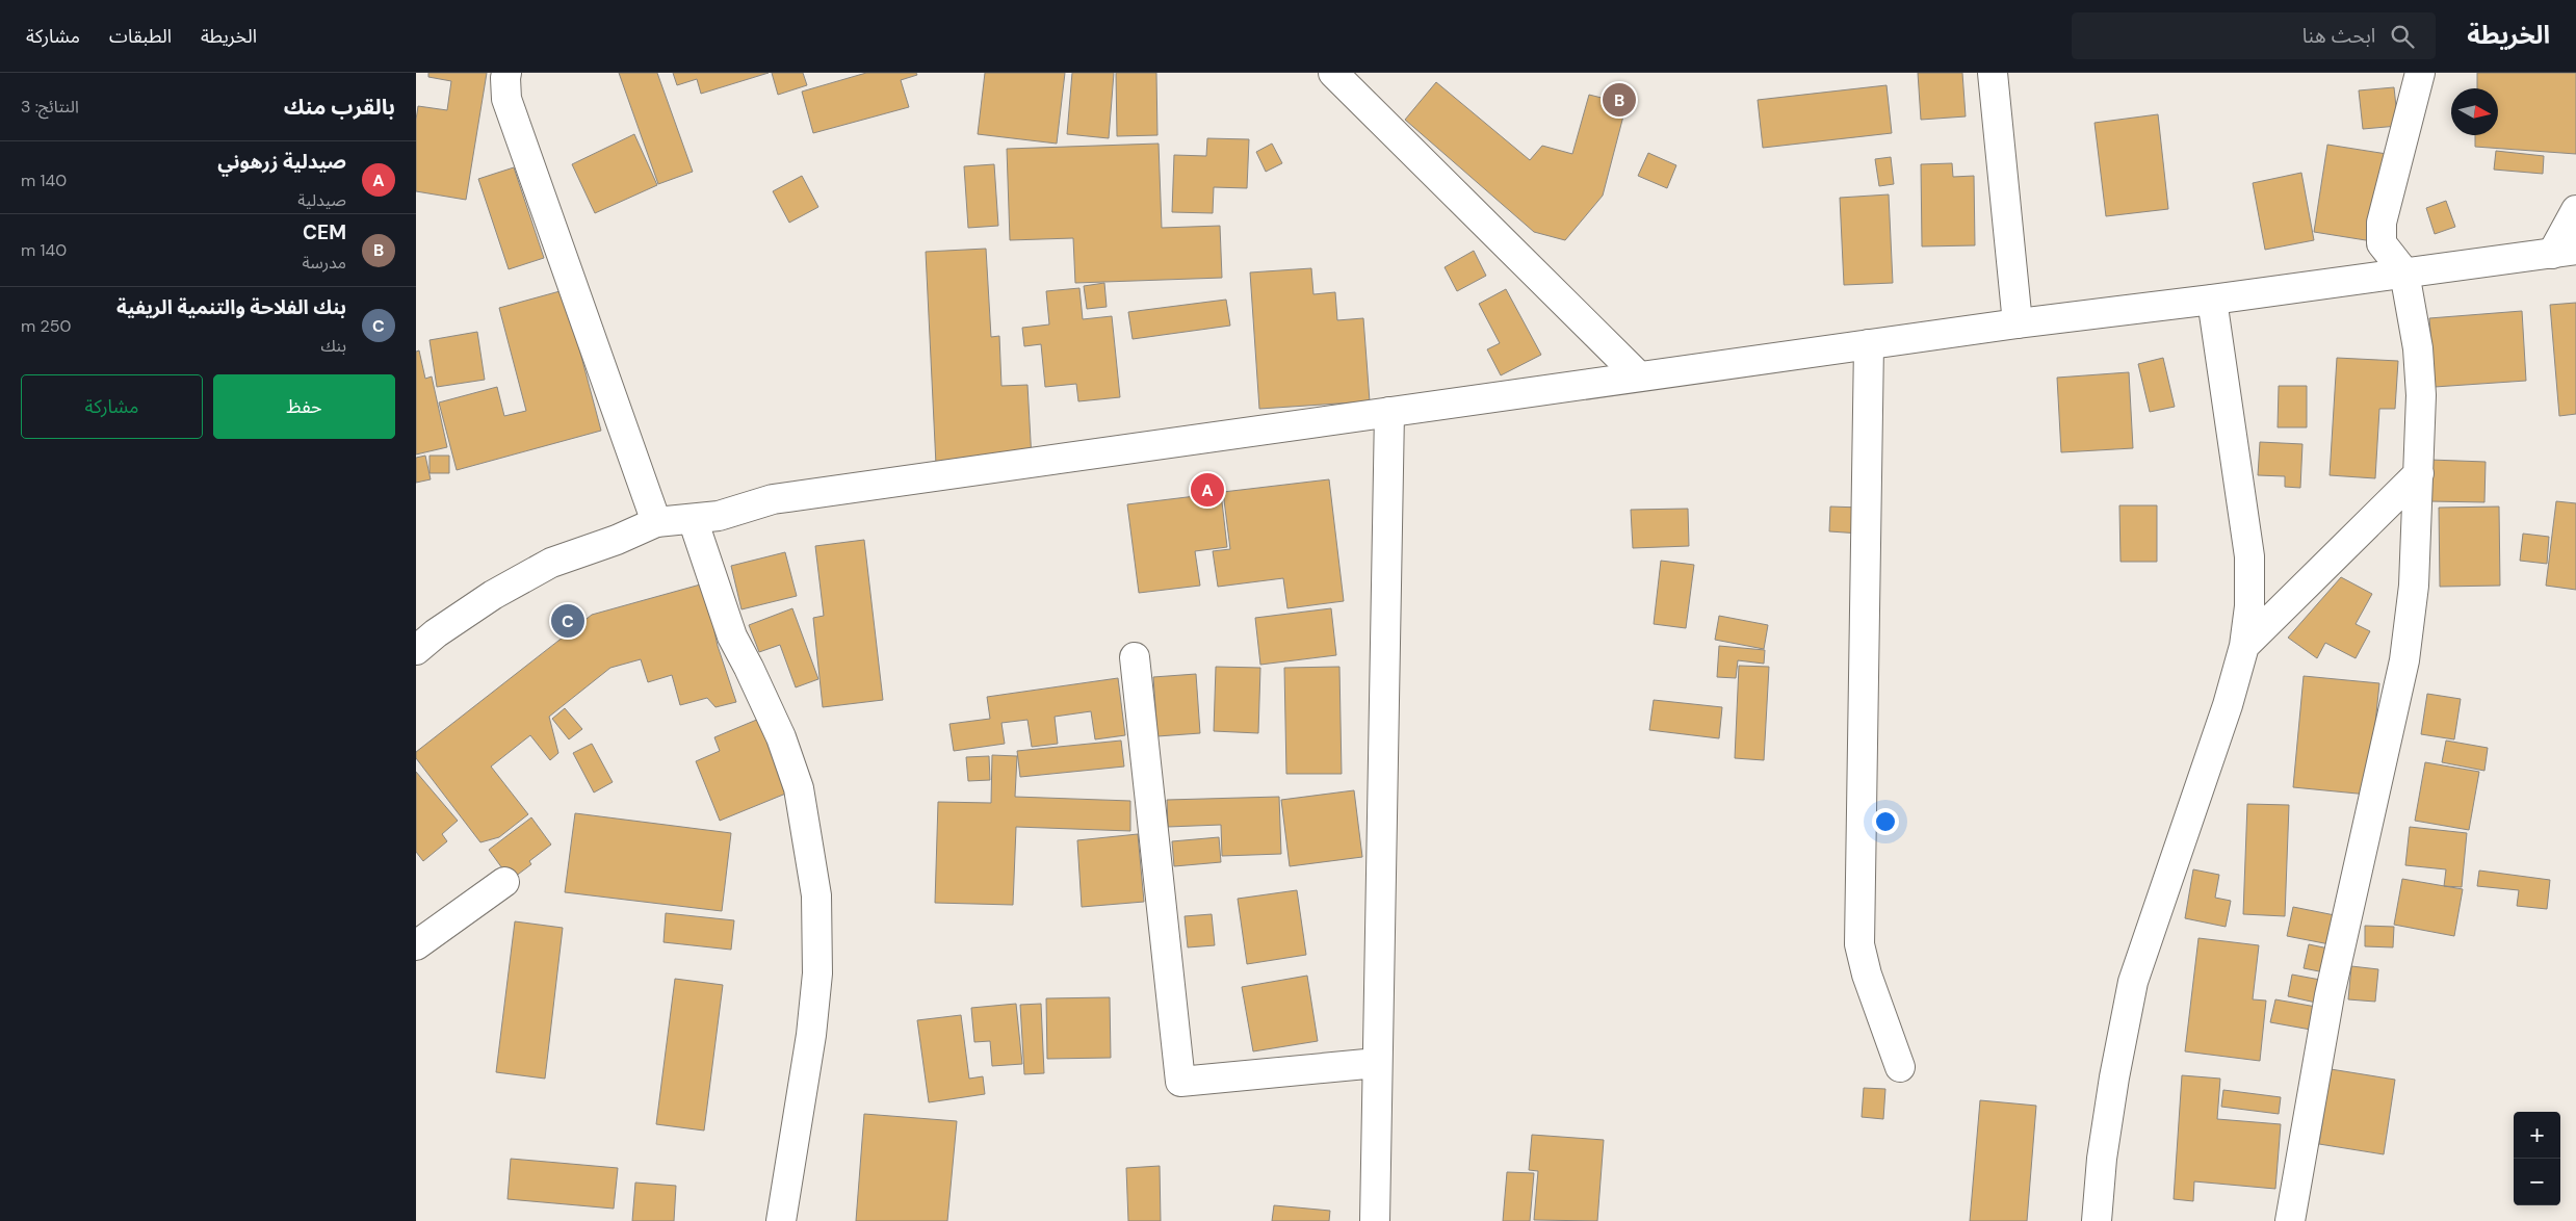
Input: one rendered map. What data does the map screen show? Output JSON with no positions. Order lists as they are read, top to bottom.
{
  "north": "right",
  "page": {
    "header": "الخريطة",
    "search": "ابحث هنا",
    "nav": ["الخريطة", "الطبقات", "مشاركة"],
    "heading": ["بالقرب منك", "النتائج: 3"],
    "pins": ["B", "A", "C"],
    "list": [
      {
        "mark": "A",
        "name": "صيدلية زرهوني",
        "note": "صيدلية",
        "value": "140 m"
      },
      {
        "mark": "B",
        "name": "CEM",
        "note": "مدرسة",
        "value": "140 m"
      },
      {
        "mark": "C",
        "name": "بنك الفلاحة والتنمية الريفية",
        "note": "بنك",
        "value": "250 m"
      }
    ],
    "buttons": ["حفظ", "مشاركة"],
    "map_buttons": ["+", "−"]
  }
}
